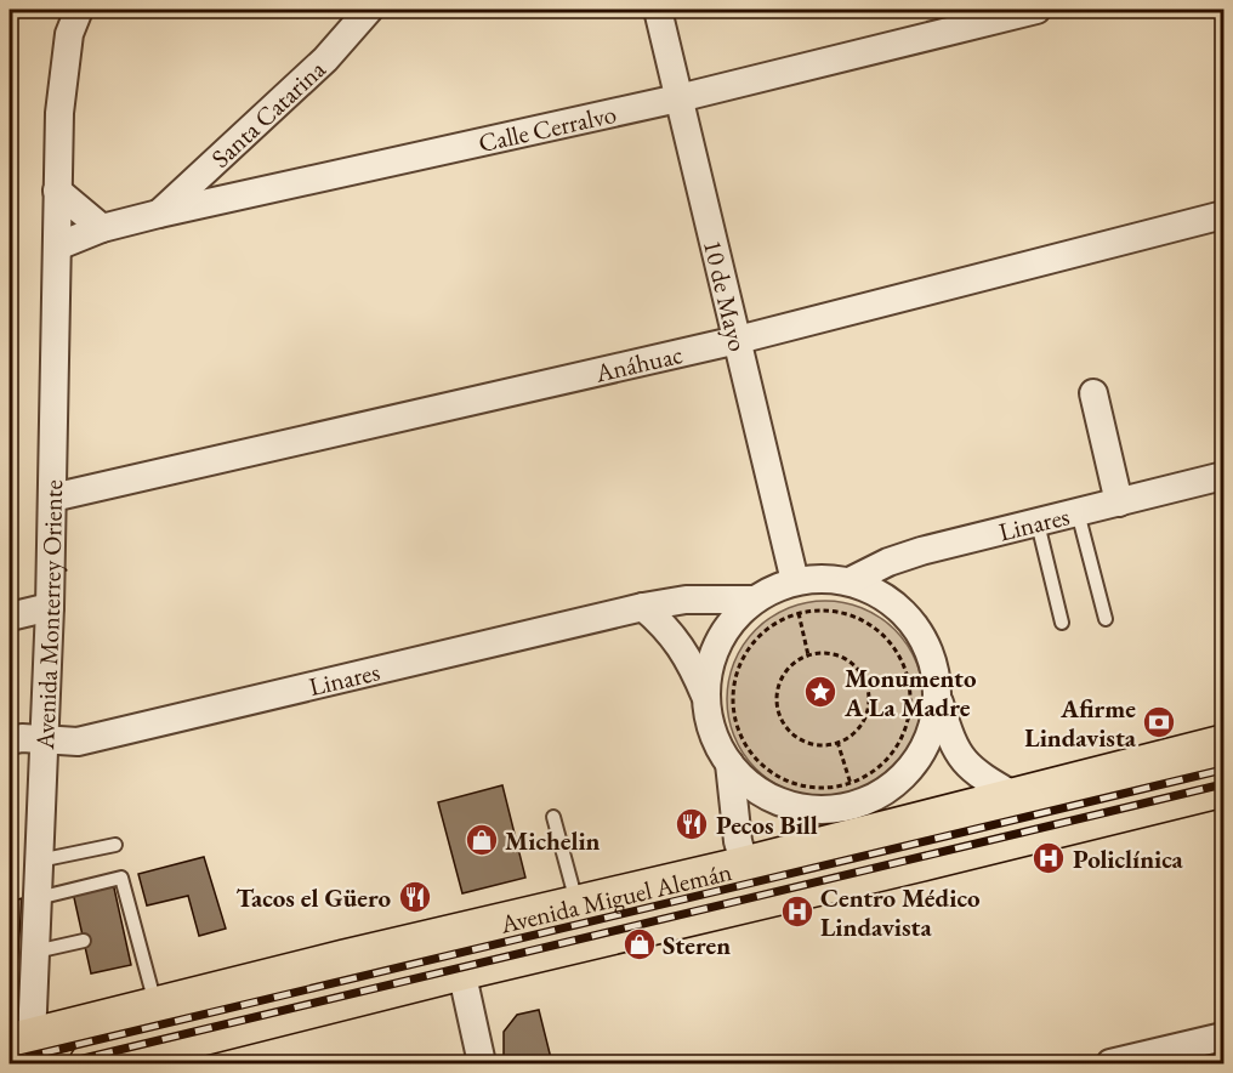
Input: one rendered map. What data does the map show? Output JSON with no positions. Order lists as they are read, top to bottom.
{
  "streets": {
    "highway": ["Avenida Miguel Alemán"],
    "street": [
      "Santa Catarina",
      "Calle Cerralvo",
      "10 de Mayo",
      "Anáhuac",
      "Linares",
      "Avenida Monterrey Oriente"
    ]
  },
  "crossings": [
    ["Santa Catarina", "Calle Cerralvo"],
    ["Calle Cerralvo", "10 de Mayo"],
    ["Calle Cerralvo", "Avenida Monterrey Oriente"],
    ["10 de Mayo", "Anáhuac"],
    ["Anáhuac", "Avenida Monterrey Oriente"],
    ["Linares", "Avenida Monterrey Oriente"],
    ["Avenida Monterrey Oriente", "Avenida Miguel Alemán"]
  ],
  "places": {
    "place": ["Monumento A La Madre"],
    "bank": ["Afirme Lindavista"],
    "restaurant": ["Pecos Bill", "Tacos el Güero"],
    "shop": ["Michelin", "Steren"],
    "hospital": ["Policlínica", "Centro Médico Lindavista"]
  }
}
